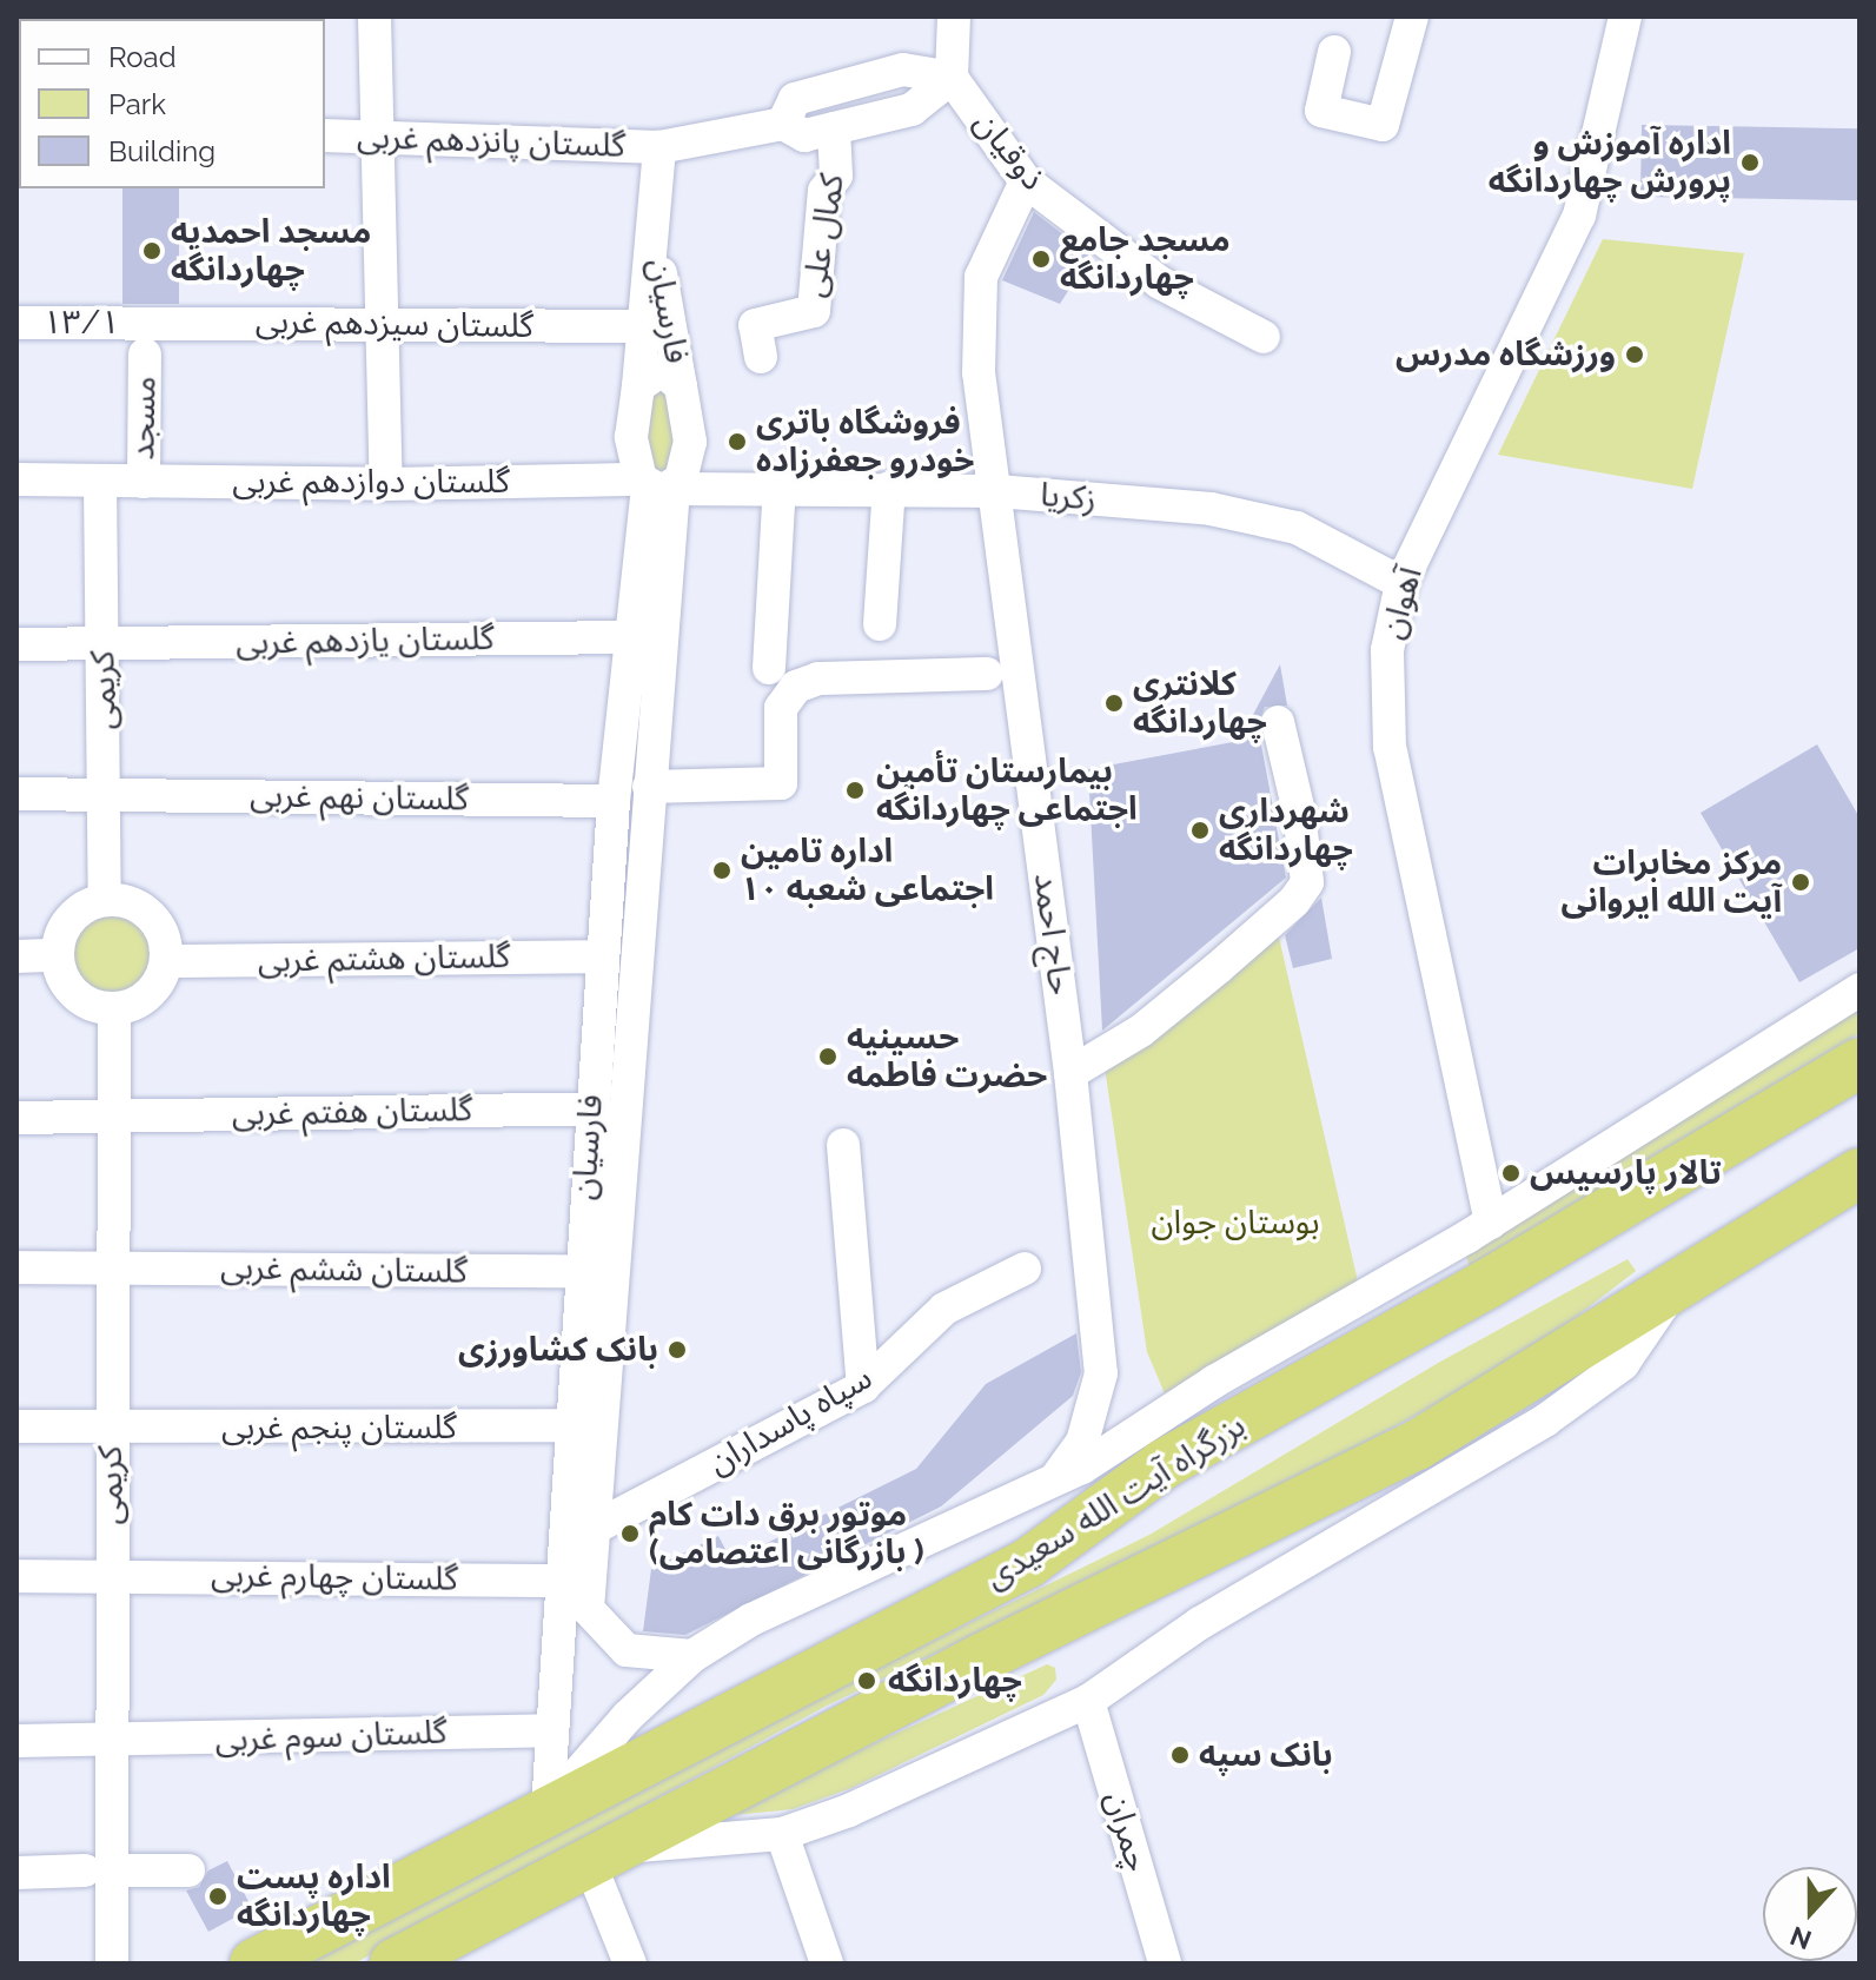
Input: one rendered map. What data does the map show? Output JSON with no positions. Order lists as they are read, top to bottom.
{
  "streets": {
    "highway": ["بزرگراه آیت الله سعیدی"],
    "street": [
      "گلستان پانزدهم غربی",
      "ذوقیان",
      "کمال علی",
      "فارسیان",
      "۱۳/۱",
      "گلستان سیزدهم غربی",
      "مسجد",
      "گلستان دوازدهم غربی",
      "زکریا",
      "آهوان",
      "گلستان یازدهم غربی",
      "کریمی",
      "گلستان نهم غربی",
      "حاج احمد",
      "گلستان هشتم غربی",
      "گلستان هفتم غربی",
      "گلستان ششم غربی",
      "سپاه پاسداران",
      "گلستان پنجم غربی",
      "گلستان چهارم غربی",
      "گلستان سوم غربی",
      "چمران"
    ]
  },
  "crossings": [
    ["گلستان پانزدهم غربی", "فارسیان"],
    ["ذوقیان", "حاج احمد"],
    ["فارسیان", "گلستان سیزدهم غربی"],
    ["فارسیان", "گلستان دوازدهم غربی"],
    ["فارسیان", "زکریا"],
    ["فارسیان", "گلستان یازدهم غربی"],
    ["فارسیان", "گلستان نهم غربی"],
    ["فارسیان", "گلستان هشتم غربی"],
    ["فارسیان", "گلستان هفتم غربی"],
    ["فارسیان", "گلستان ششم غربی"],
    ["فارسیان", "سپاه پاسداران"],
    ["فارسیان", "گلستان پنجم غربی"],
    ["فارسیان", "بزرگراه آیت الله سعیدی"],
    ["فارسیان", "گلستان چهارم غربی"],
    ["فارسیان", "گلستان سوم غربی"],
    ["۱۳/۱", "گلستان سیزدهم غربی"],
    ["۱۳/۱", "مسجد"],
    ["گلستان سیزدهم غربی", "مسجد"],
    ["مسجد", "گلستان دوازدهم غربی"],
    ["گلستان دوازدهم غربی", "زکریا"],
    ["گلستان دوازدهم غربی", "کریمی"],
    ["زکریا", "آهوان"],
    ["زکریا", "حاج احمد"],
    ["گلستان یازدهم غربی", "کریمی"],
    ["کریمی", "گلستان نهم غربی"],
    ["کریمی", "گلستان هشتم غربی"],
    ["کریمی", "گلستان هفتم غربی"],
    ["کریمی", "گلستان ششم غربی"],
    ["کریمی", "گلستان پنجم غربی"],
    ["کریمی", "گلستان چهارم غربی"],
    ["کریمی", "گلستان سوم غربی"]
  ],
  "parks": ["بوستان جوان"],
  "places": [
    "اداره آموزش و پرورش چهاردانگه",
    "مسجد احمدیه چهاردانگه",
    "مسجد جامع چهاردانگه",
    "ورزشگاه مدرس",
    "فروشگاه باتری خودرو جعفرزاده",
    "کلانتری چهاردانگه",
    "بیمارستان تأمین اجتماعی چهاردانگه",
    "شهرداری چهاردانگه",
    "اداره تامین اجتماعی شعبه ۱۰",
    "مرکز مخابرات آیت الله ایروانی",
    "حسینیه حضرت فاطمه",
    "تالار پارسیس",
    "بانک کشاورزی",
    "موتور برق دات کام (بازرگانی اعتصامی )",
    "چهاردانگه",
    "بانک سپه",
    "اداره پست چهاردانگه"
  ],
  "legend": ["Road", "Park", "Building"],
  "north": "bottom"
}
